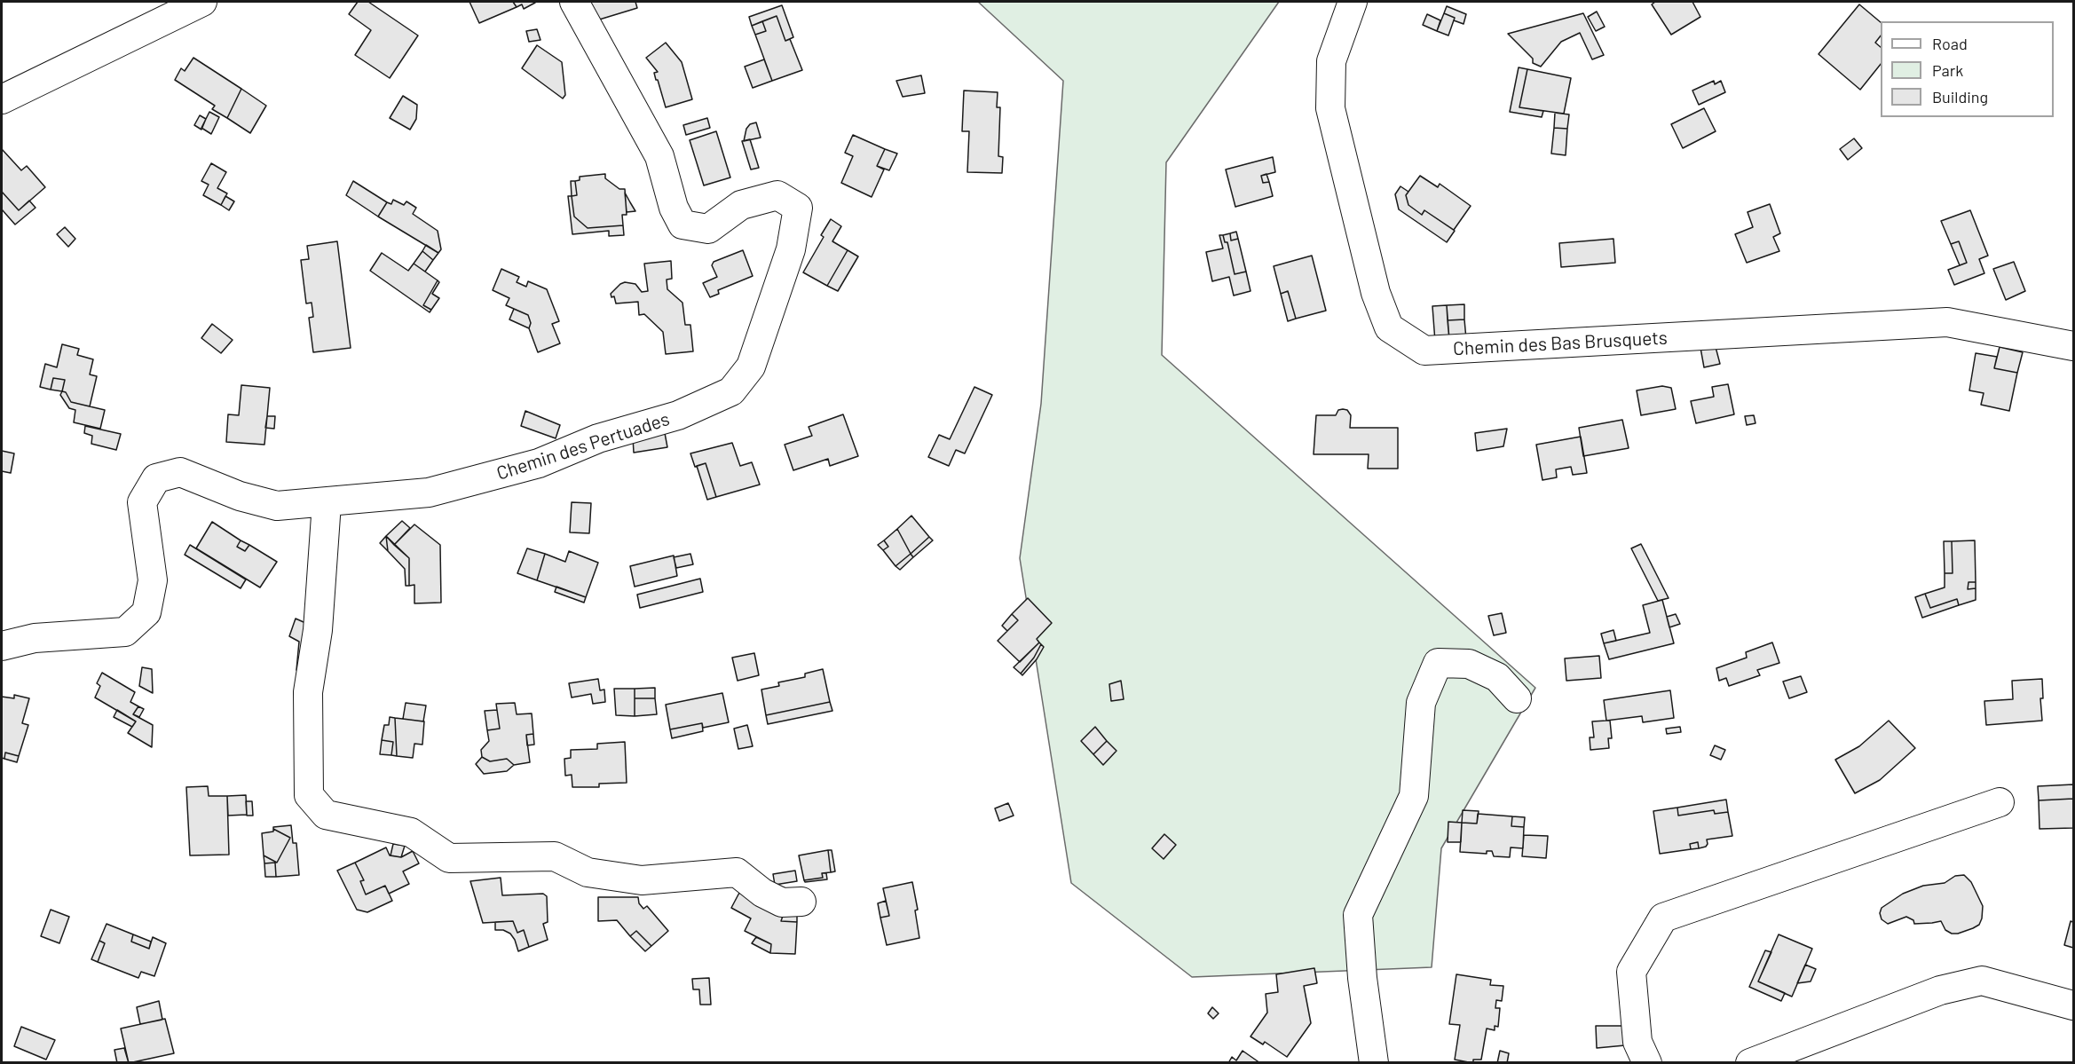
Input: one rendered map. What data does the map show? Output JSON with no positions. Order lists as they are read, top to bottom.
{
  "streets": {
    "street": ["Chemin des Bas Brusquets", "Chemin des Pertuades"]
  },
  "legend": ["Road", "Park", "Building"]
}
